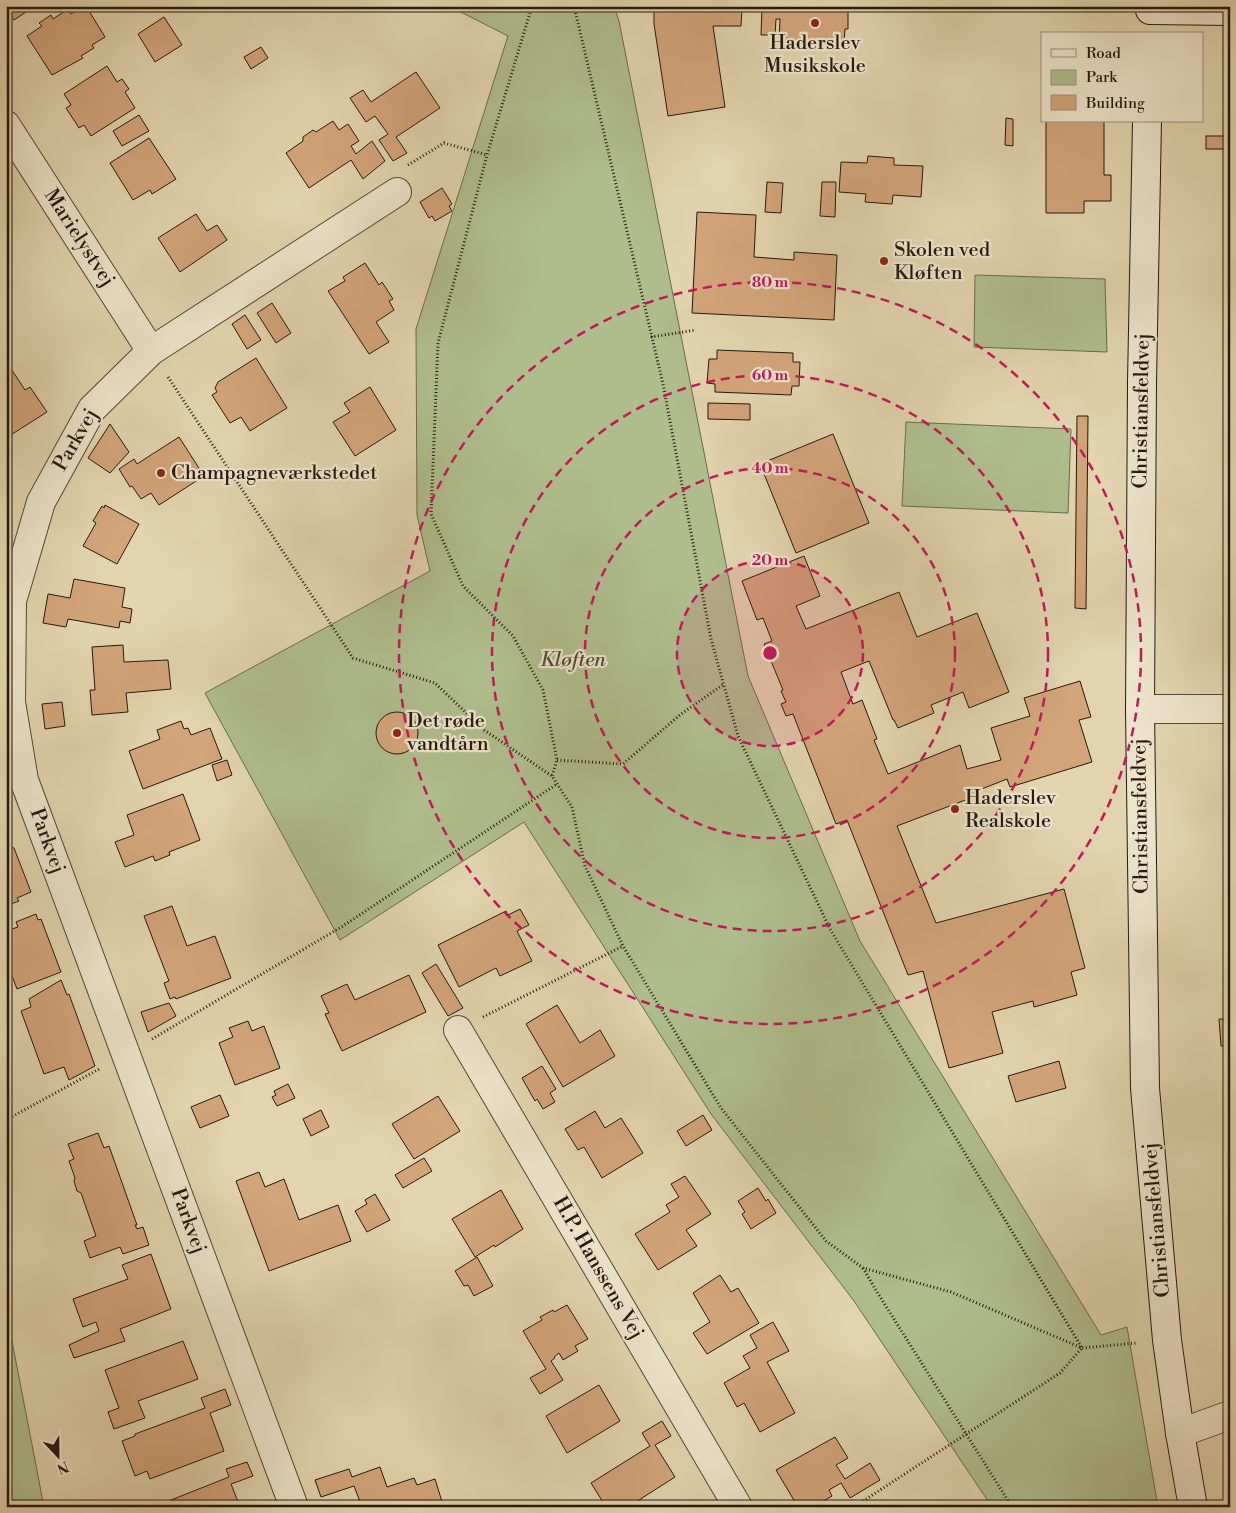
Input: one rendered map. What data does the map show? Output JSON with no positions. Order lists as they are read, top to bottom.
{
  "streets": {
    "street": [
      "Marielystvej",
      "Christiansfeldvej",
      "Parkvej",
      "H.P. Hanssens Vej"
    ]
  },
  "crossings": [
    ["Marielystvej", "Parkvej"]
  ],
  "parks": ["Kløften"],
  "places": [
    "Haderslev Musikskole",
    "Skolen ved Kløften",
    "Champagneværkstedet",
    "Det røde vandtårn",
    "Haderslev Realskole"
  ],
  "legend": ["Road", "Park", "Building"],
  "north": "bottom",
  "rings": [
    "80 m",
    "60 m",
    "40 m",
    "20 m"
  ]
}
